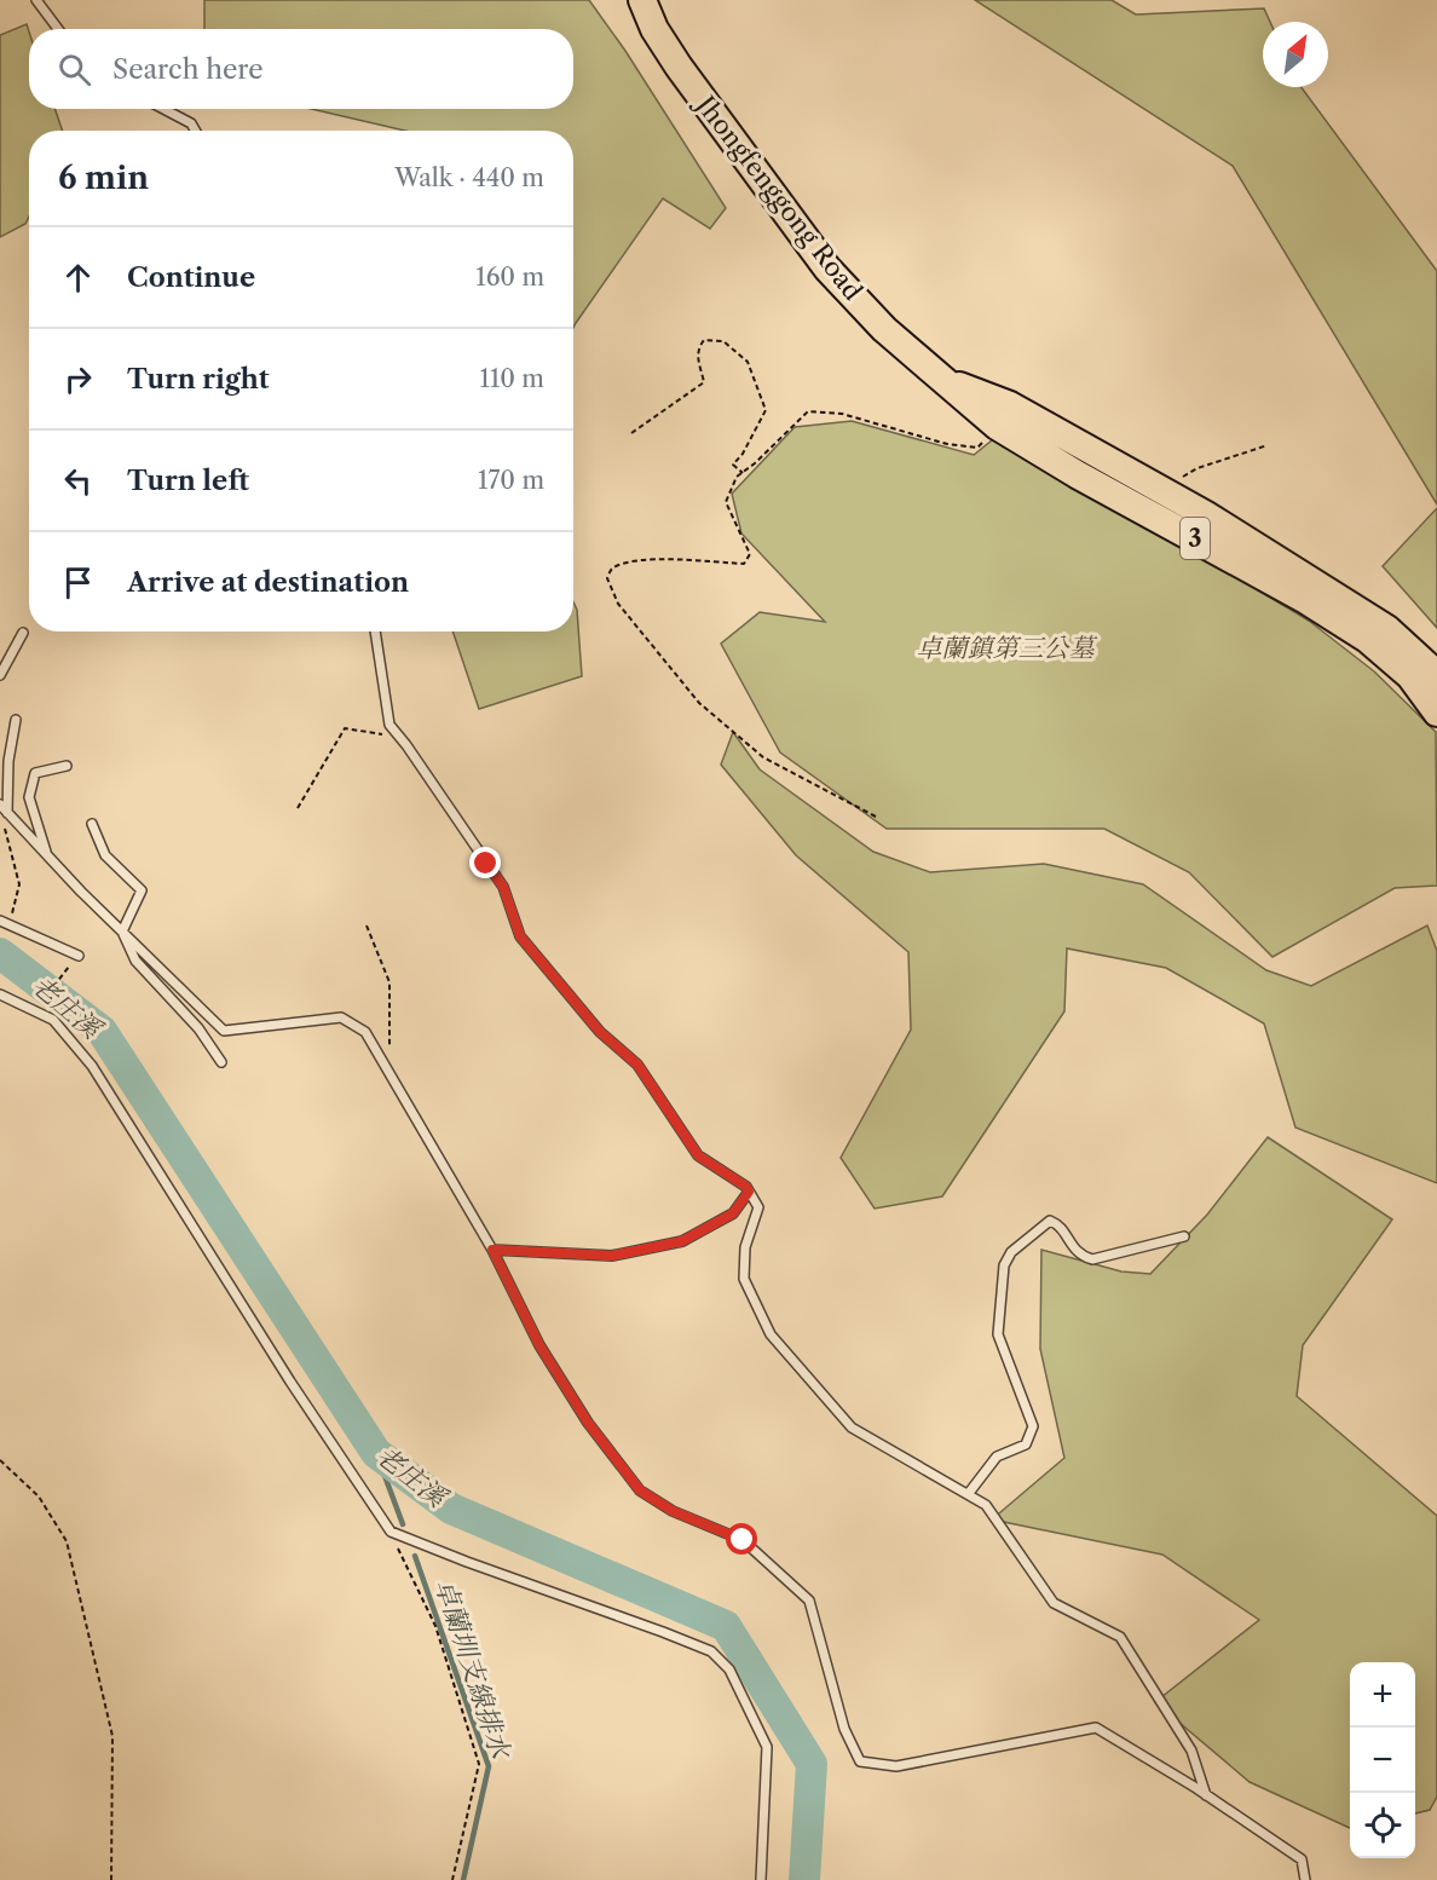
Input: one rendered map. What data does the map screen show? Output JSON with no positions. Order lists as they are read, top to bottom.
{
  "streets": {
    "main road": ["Jhongfenggong Road", "3"]
  },
  "water": ["老庄溪", "卓蘭圳支線排水"],
  "parks": ["卓蘭鎮第三公墓"],
  "north": "top right",
  "page": {
    "search": "Search here",
    "heading": ["6 min", "Walk · 440 m"],
    "list": [
      ["Continue", "160 m"],
      ["Turn right", "110 m"],
      ["Turn left", "170 m"],
      "Arrive at destination"
    ],
    "map_buttons": ["+", "−"]
  }
}
